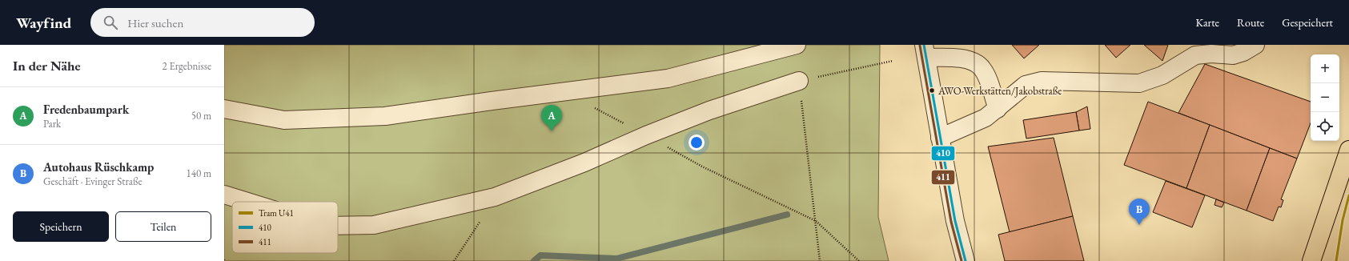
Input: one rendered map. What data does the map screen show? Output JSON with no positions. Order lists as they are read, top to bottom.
{
  "places": ["AWO-Werkstätten/Jakobstraße"],
  "lines": ["transit line 410", "transit line 411", "tram line U41"],
  "legend": ["Tram U41", "410", "411"],
  "page": {
    "header": "Wayfind",
    "search": "Hier suchen",
    "nav": ["Karte", "Route", "Gespeichert"],
    "heading": ["In der Nähe", "2 Ergebnisse"],
    "map_buttons": ["+", "−"],
    "list": [
      {
        "mark": "A",
        "name": "Fredenbaumpark",
        "note": "Park",
        "value": "50 m"
      },
      {
        "mark": "B",
        "name": "Autohaus Rüschkamp",
        "note": "Geschäft · Evinger Straße",
        "value": "140 m"
      }
    ],
    "pins": ["A", "B"],
    "buttons": ["Speichern", "Teilen"]
  }
}
